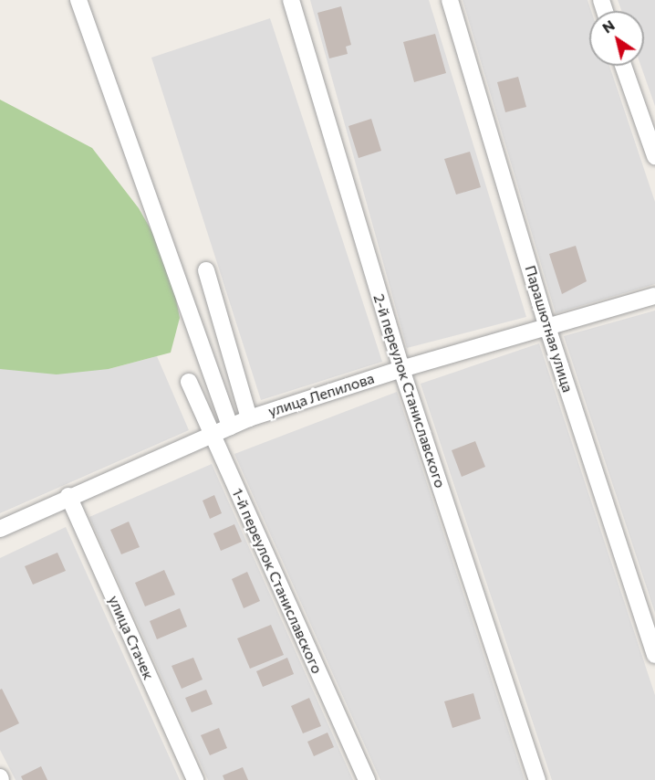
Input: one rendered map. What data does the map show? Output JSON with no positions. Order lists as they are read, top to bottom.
{
  "streets": {
    "street": [
      "Парашютная улица",
      "2-й переулок Станиславского",
      "улица Лепилова",
      "1-й переулок Станиславского",
      "улица Стачек"
    ]
  },
  "crossings": [
    ["Парашютная улица", "улица Лепилова"],
    ["2-й переулок Станиславского", "улица Лепилова"],
    ["улица Лепилова", "1-й переулок Станиславского"],
    ["улица Лепилова", "улица Стачек"]
  ],
  "north": "top left"
}
